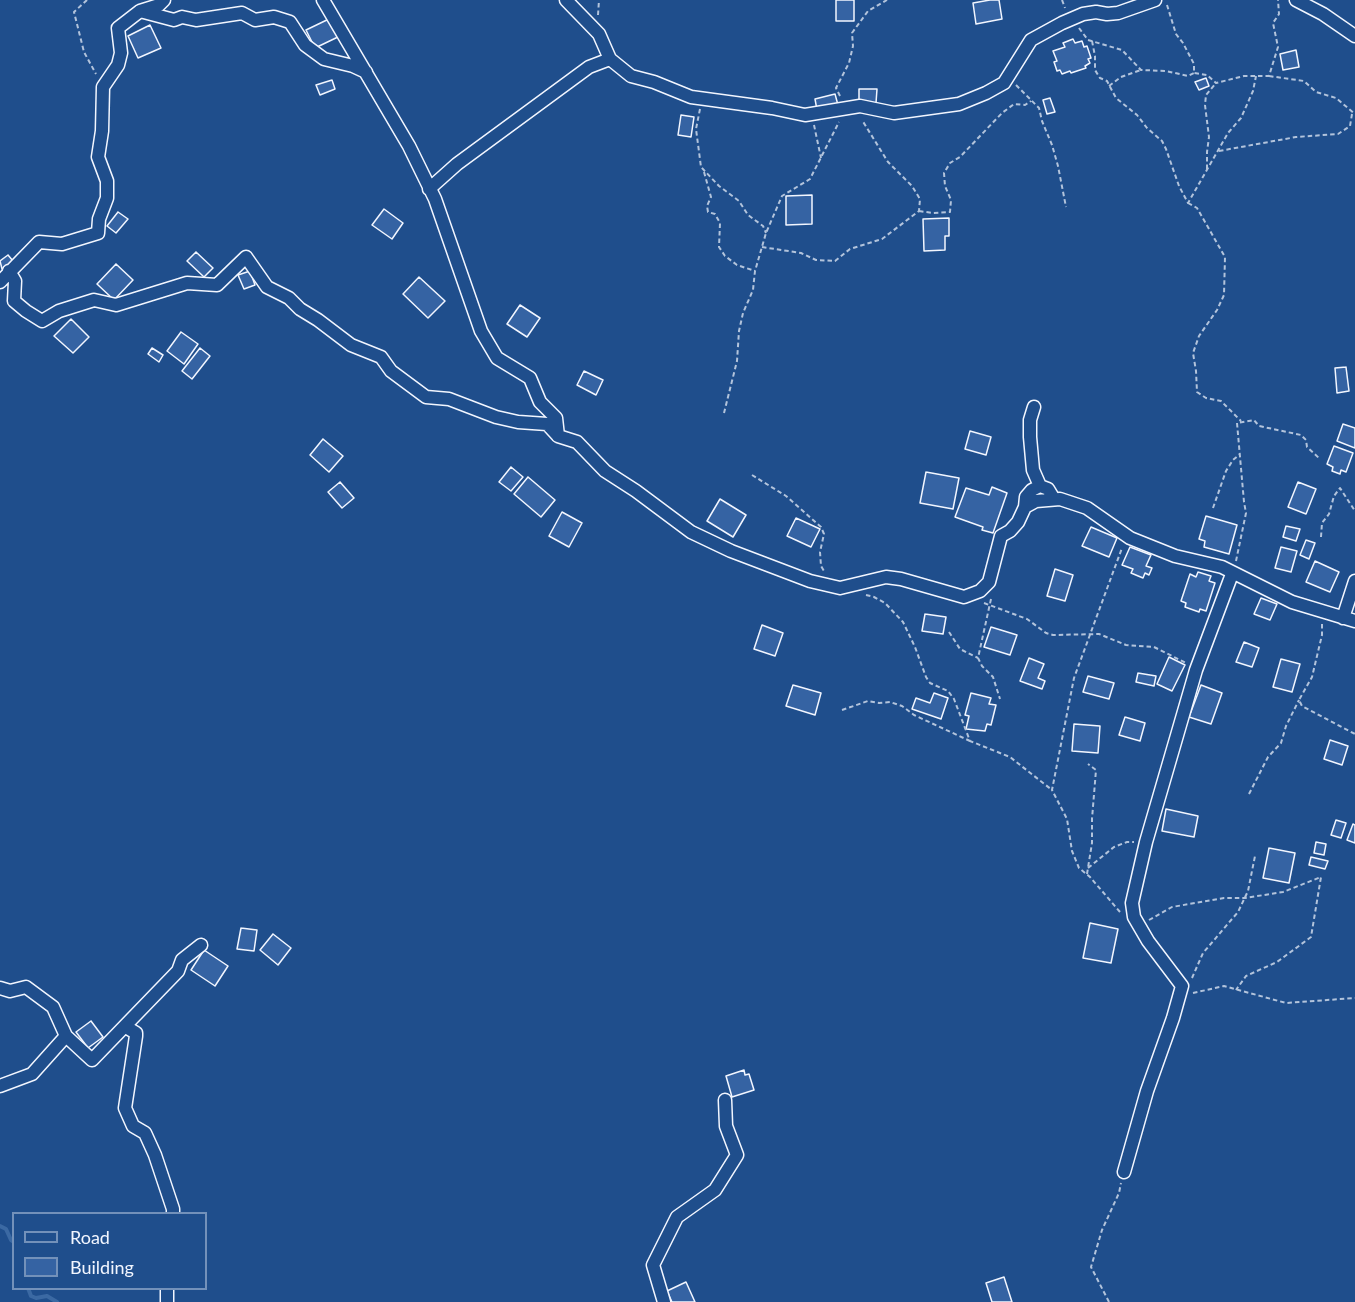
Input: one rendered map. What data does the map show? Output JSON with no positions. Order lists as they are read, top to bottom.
{
  "legend": ["Road", "Building"]
}
